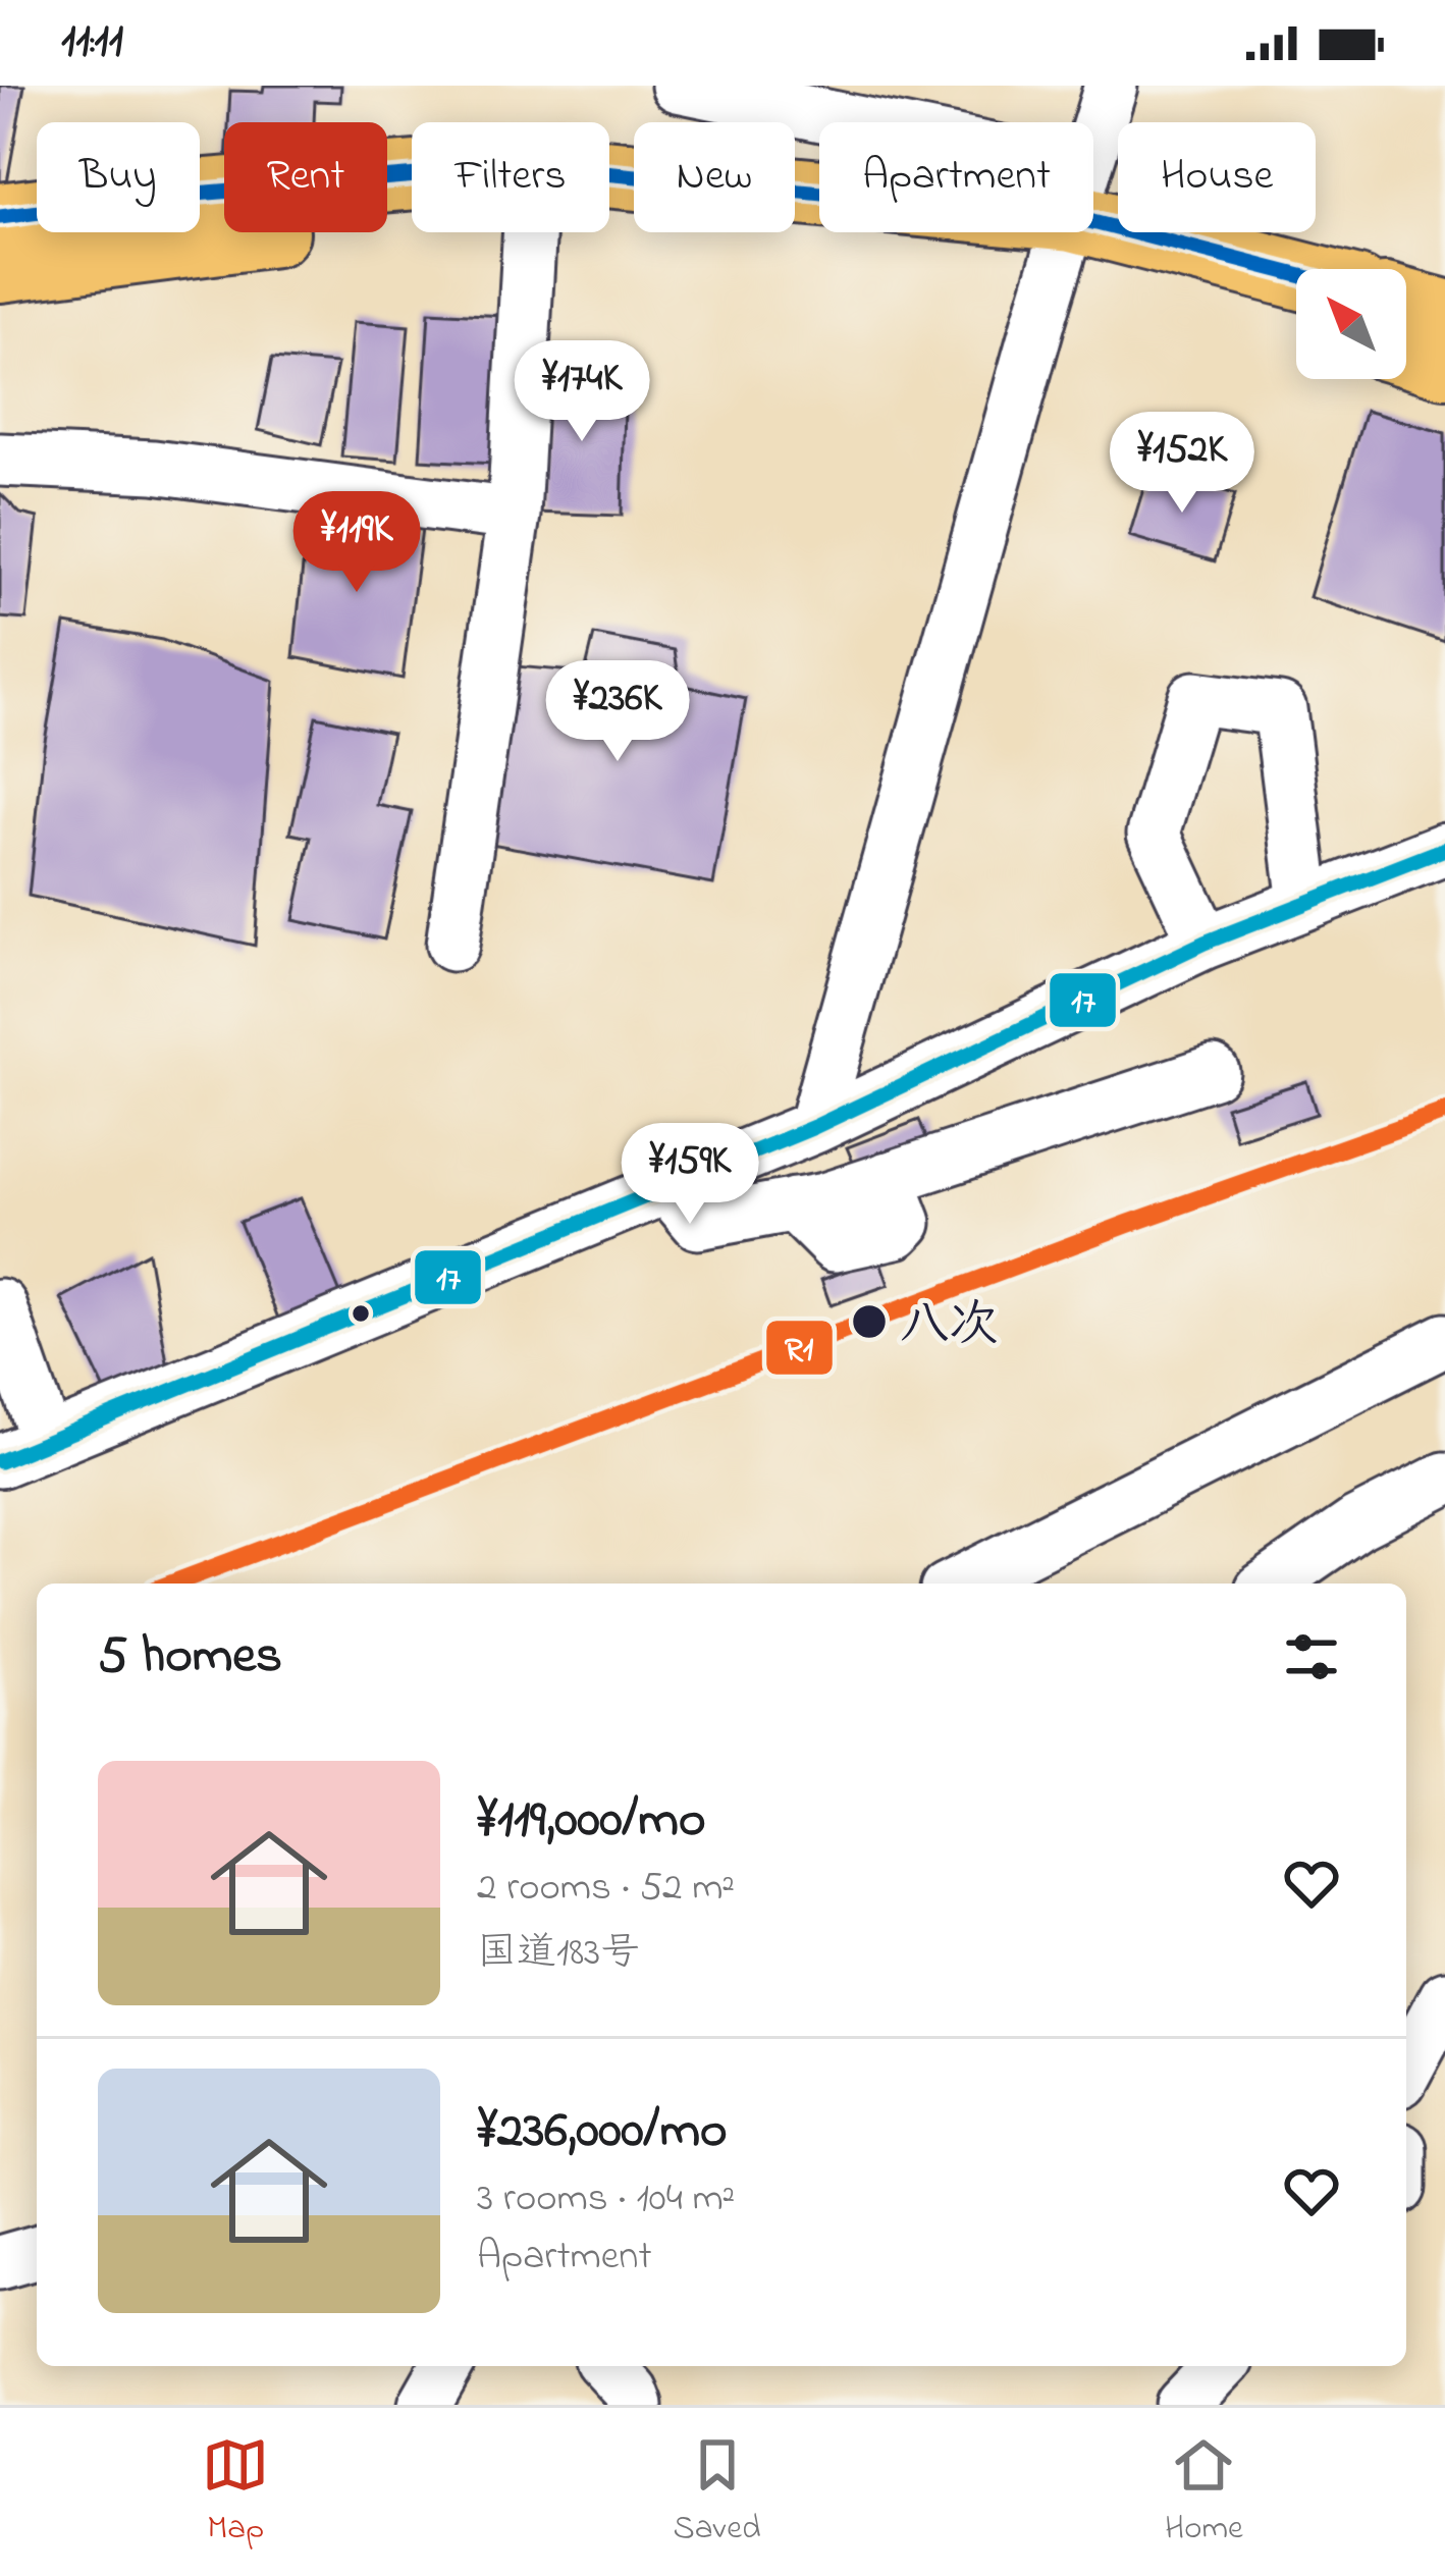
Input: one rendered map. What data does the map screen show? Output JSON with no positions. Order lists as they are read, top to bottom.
{
  "places": ["八次"],
  "lines": ["transit line 17", "transit line R1"],
  "north": "top left",
  "page": {
    "status": "11:11",
    "chip": [
      "Buy",
      "Rent",
      "Filters",
      "New",
      "Apartment",
      "House"
    ],
    "price": [
      "¥174K",
      "¥152K",
      "¥119K",
      "¥236K",
      "¥159K"
    ],
    "heading": "5 homes",
    "list": [
      {
        "name": "¥119,000/mo",
        "note": "2 rooms · 52 m² · 国道183号"
      },
      {
        "name": "¥236,000/mo",
        "note": "3 rooms · 104 m² · Apartment"
      }
    ],
    "tabs": ["Map", "Saved", "Home"]
  }
}
